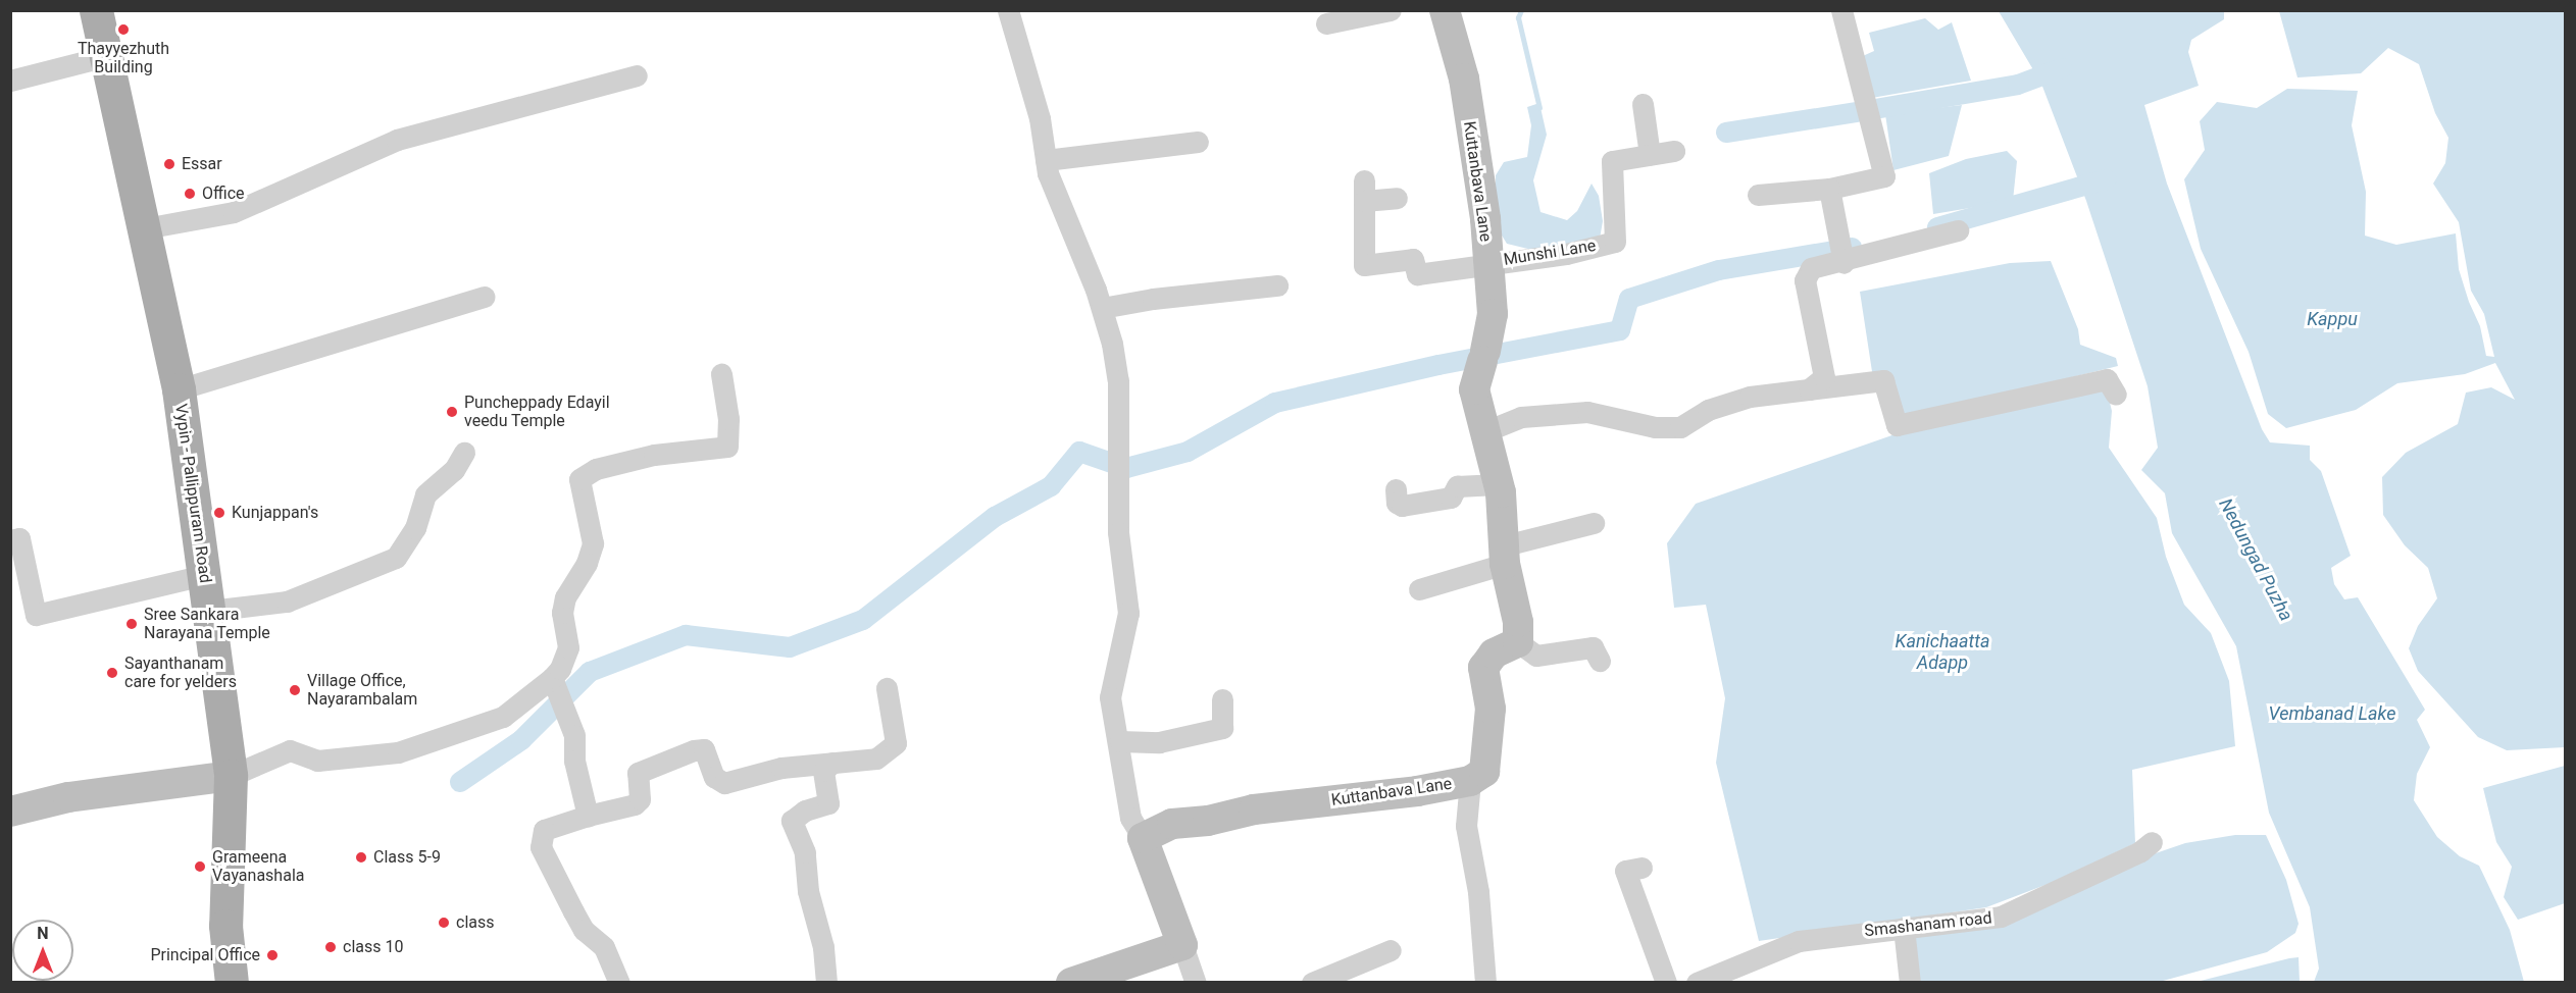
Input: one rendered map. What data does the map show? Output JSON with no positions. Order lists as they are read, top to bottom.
{
  "streets": {
    "main road": ["Vypin - Pallippuram Road"],
    "street": ["Kuttanbava Lane", "Munshi Lane", "Smashanam road"]
  },
  "crossings": [
    ["Kuttanbava Lane", "Munshi Lane"]
  ],
  "water": [
    "Kappu",
    "Nedungad Puzha",
    "Kanichaatta Adapp",
    "Vembanad Lake"
  ],
  "places": [
    "Thayyezhuth Building",
    "Essar",
    "Office",
    "Puncheppady Edayil veedu Temple",
    "Kunjappan's",
    "Sree Sankara Narayana Temple",
    "Sayanthanam care for yelders",
    "Village Office, Nayarambalam",
    "Class 5-9",
    "Grameena Vayanashala",
    "class",
    "class 10",
    "Principal Office"
  ],
  "north": "top"
}
